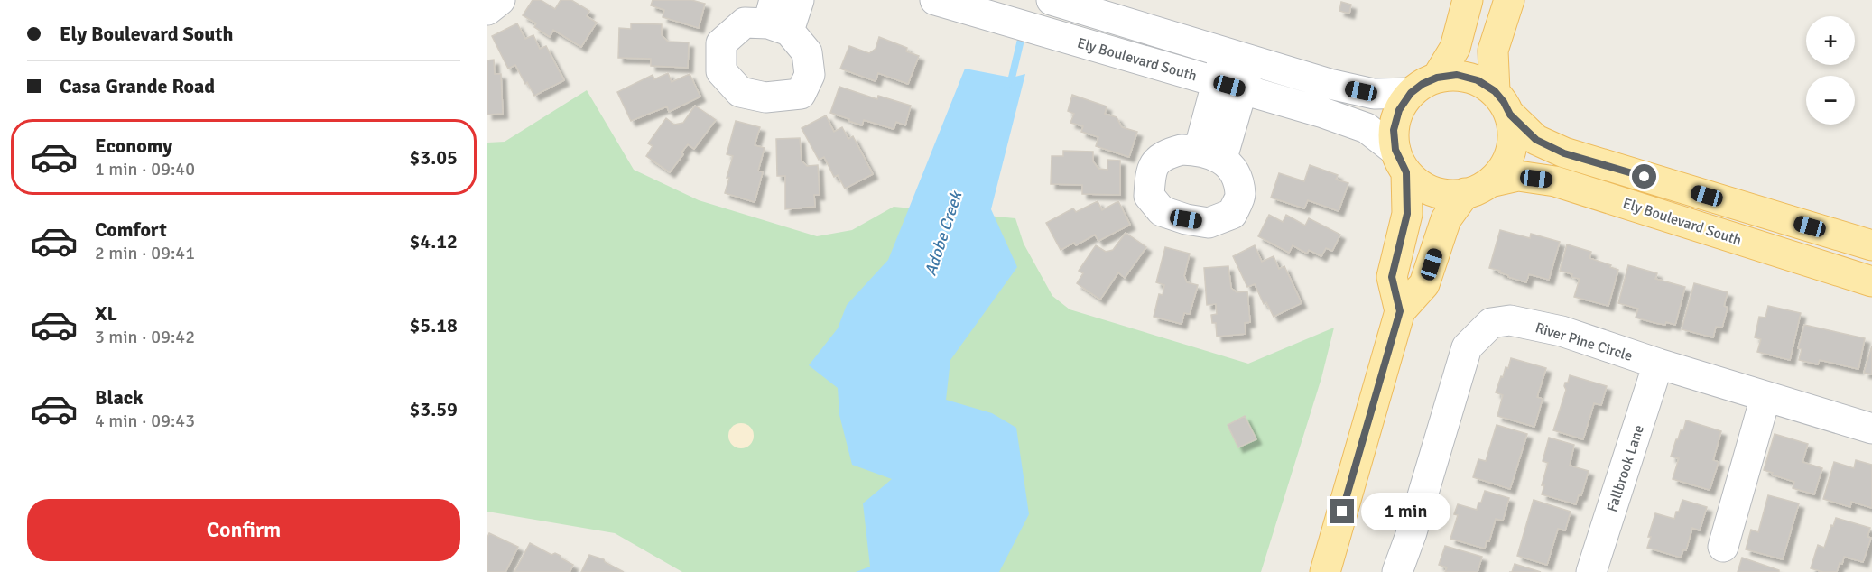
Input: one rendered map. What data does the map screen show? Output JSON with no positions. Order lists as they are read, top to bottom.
{
  "streets": {
    "main road": ["Ely Boulevard South"],
    "street": ["River Pine Circle", "Fallbrook Lane"]
  },
  "crossings": [
    ["River Pine Circle", "Fallbrook Lane"]
  ],
  "water": ["Adobe Creek"],
  "page": {
    "banner": ["Ely Boulevard South", "Casa Grande Road"],
    "map_buttons": ["+", "−"],
    "list": [
      {
        "name": "Economy",
        "note": "1 min · 09:40",
        "value": "$3.05"
      },
      {
        "name": "Comfort",
        "note": "2 min · 09:41",
        "value": "$4.12"
      },
      {
        "name": "XL",
        "note": "3 min · 09:42",
        "value": "$5.18"
      },
      {
        "name": "Black",
        "note": "4 min · 09:43",
        "value": "$3.59"
      }
    ],
    "buttons": "Confirm",
    "bubble": "1 min"
  }
}
